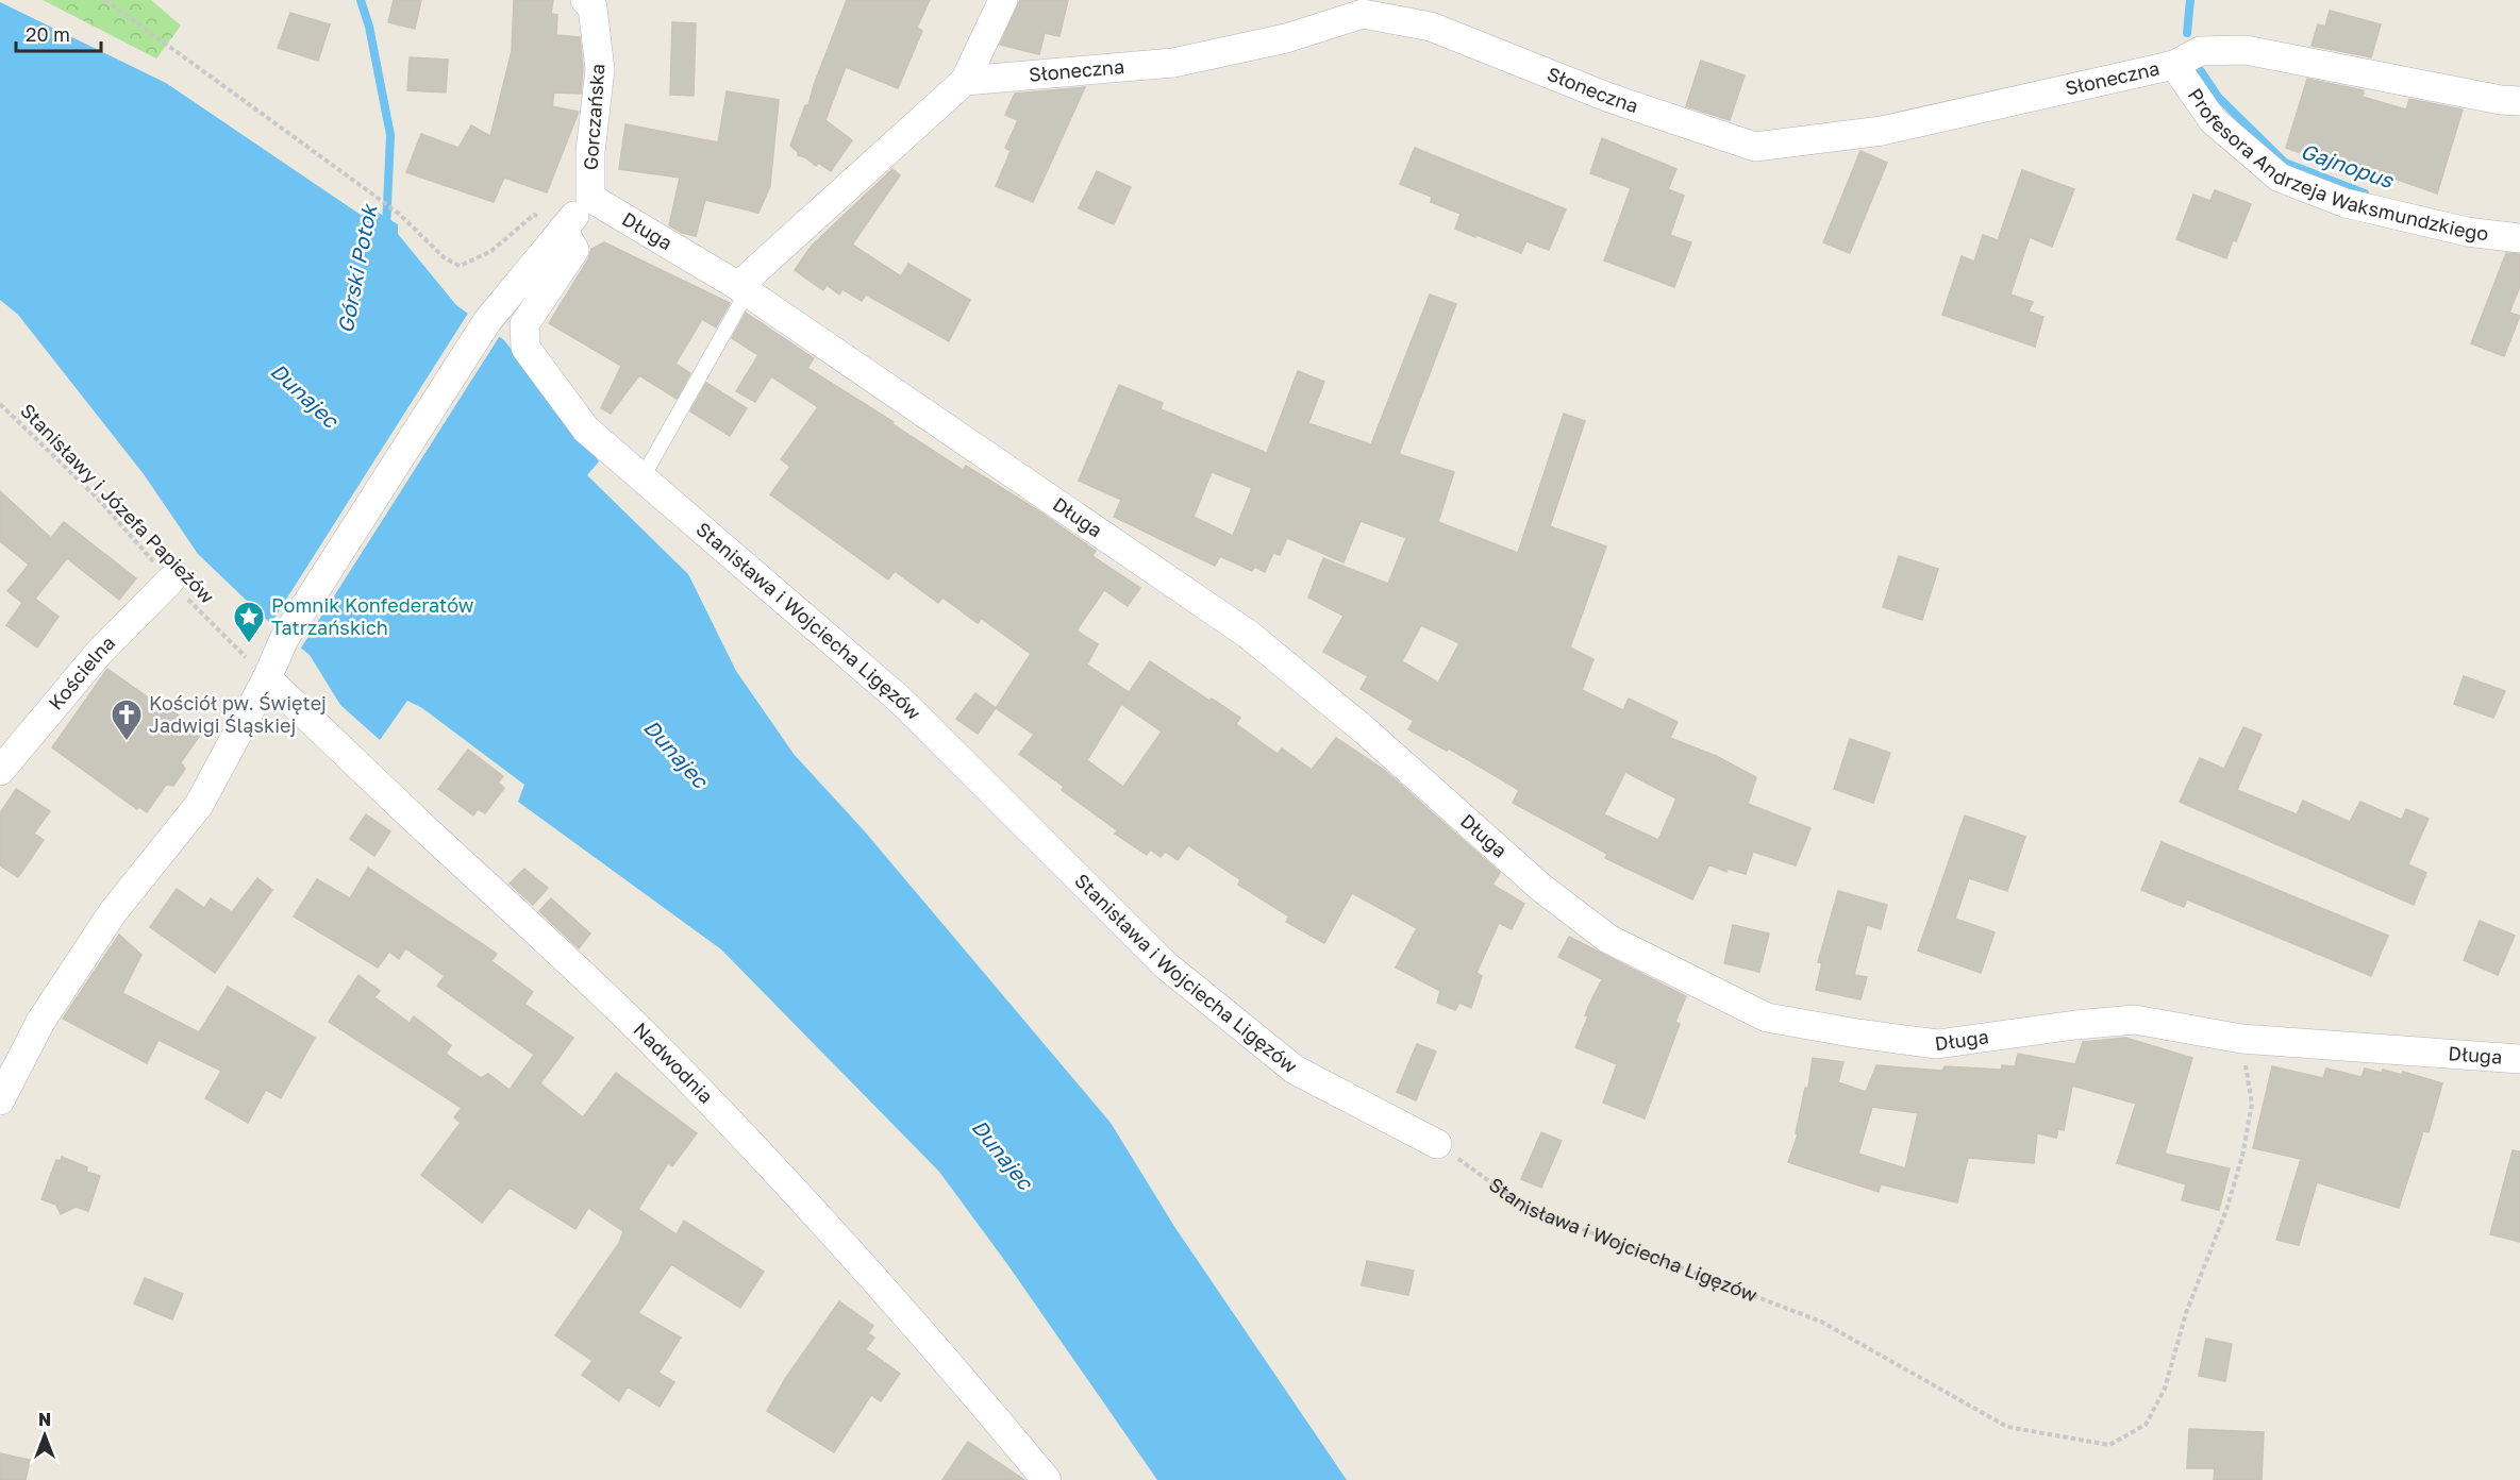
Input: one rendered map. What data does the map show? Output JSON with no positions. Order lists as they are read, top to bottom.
{
  "streets": {
    "street": [
      "Słoneczna",
      "Gorczańska",
      "Profesora Andrzeja Waksmundzkiego",
      "Długa",
      "Stanisława i Wojciecha Ligęzów",
      "Kościelna",
      "Nadwodnia"
    ],
    "path": ["Stanisławy i Józefa Papieżów"]
  },
  "crossings": [
    ["Słoneczna", "Profesora Andrzeja Waksmundzkiego"],
    ["Gorczańska", "Długa"],
    ["Długa", "Stanisława i Wojciecha Ligęzów"],
    ["Stanisławy i Józefa Papieżów", "Kościelna"],
    ["Stanisławy i Józefa Papieżów", "Nadwodnia"]
  ],
  "water": ["Gajnopus", "Górski Potok", "Dunajec"],
  "places": {
    "place": ["Pomnik Konfederatów Tatrzańskich"],
    "church": ["Kościół pw. Świętej Jadwigi Śląskiej"]
  },
  "scale_bar": "20 m",
  "north": "top"
}
